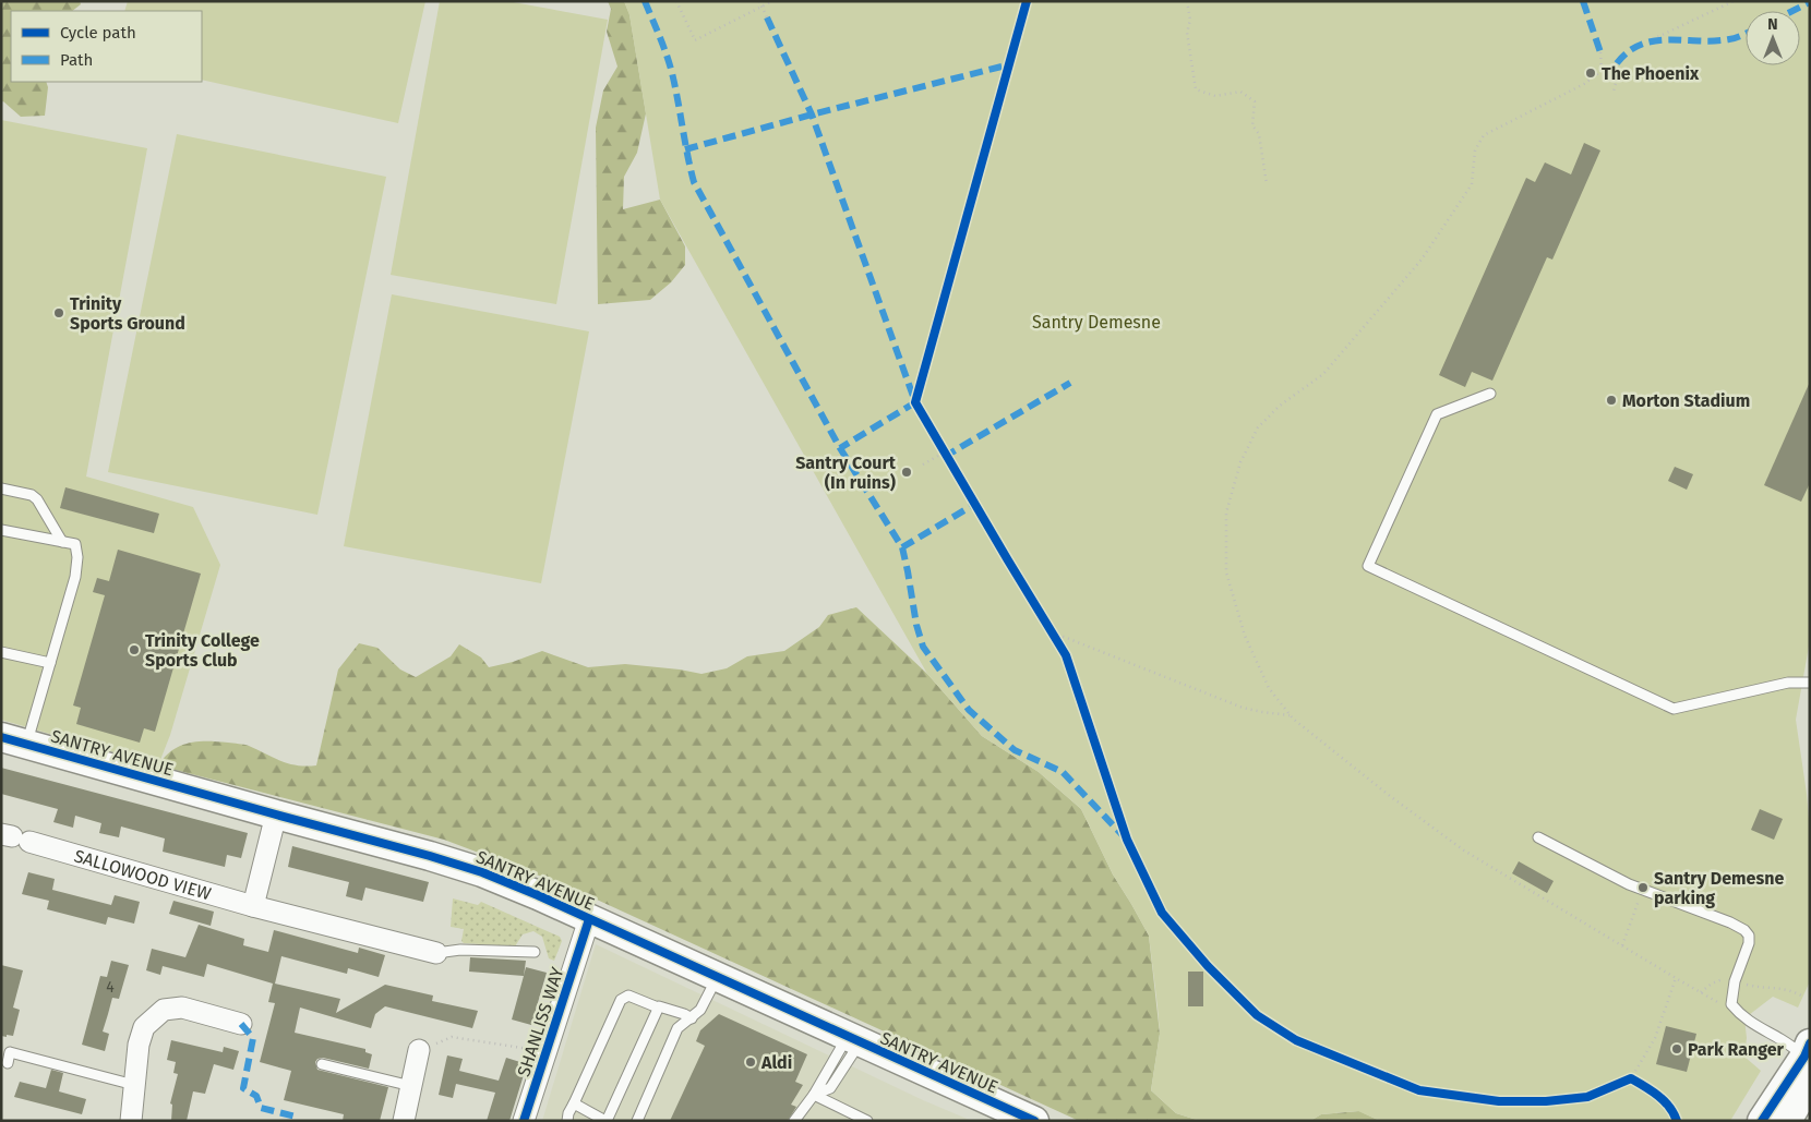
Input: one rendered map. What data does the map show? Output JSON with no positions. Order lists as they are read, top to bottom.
{
  "streets": {
    "main road": ["SANTRY AVENUE"],
    "street": ["SALLOWOOD VIEW", "SHANLISS WAY"]
  },
  "crossings": [
    ["SANTRY AVENUE", "SHANLISS WAY"]
  ],
  "parks": ["Santry Demesne"],
  "places": [
    "The Phoenix",
    "Trinity Sports Ground",
    "Morton Stadium",
    "Santry Court (In ruins)",
    "Trinity College Sports Club",
    "Santry Demesne parking",
    "Park Ranger",
    "Aldi"
  ],
  "house_numbers": ["4"],
  "legend": ["Cycle path", "Path"],
  "north": "top"
}
